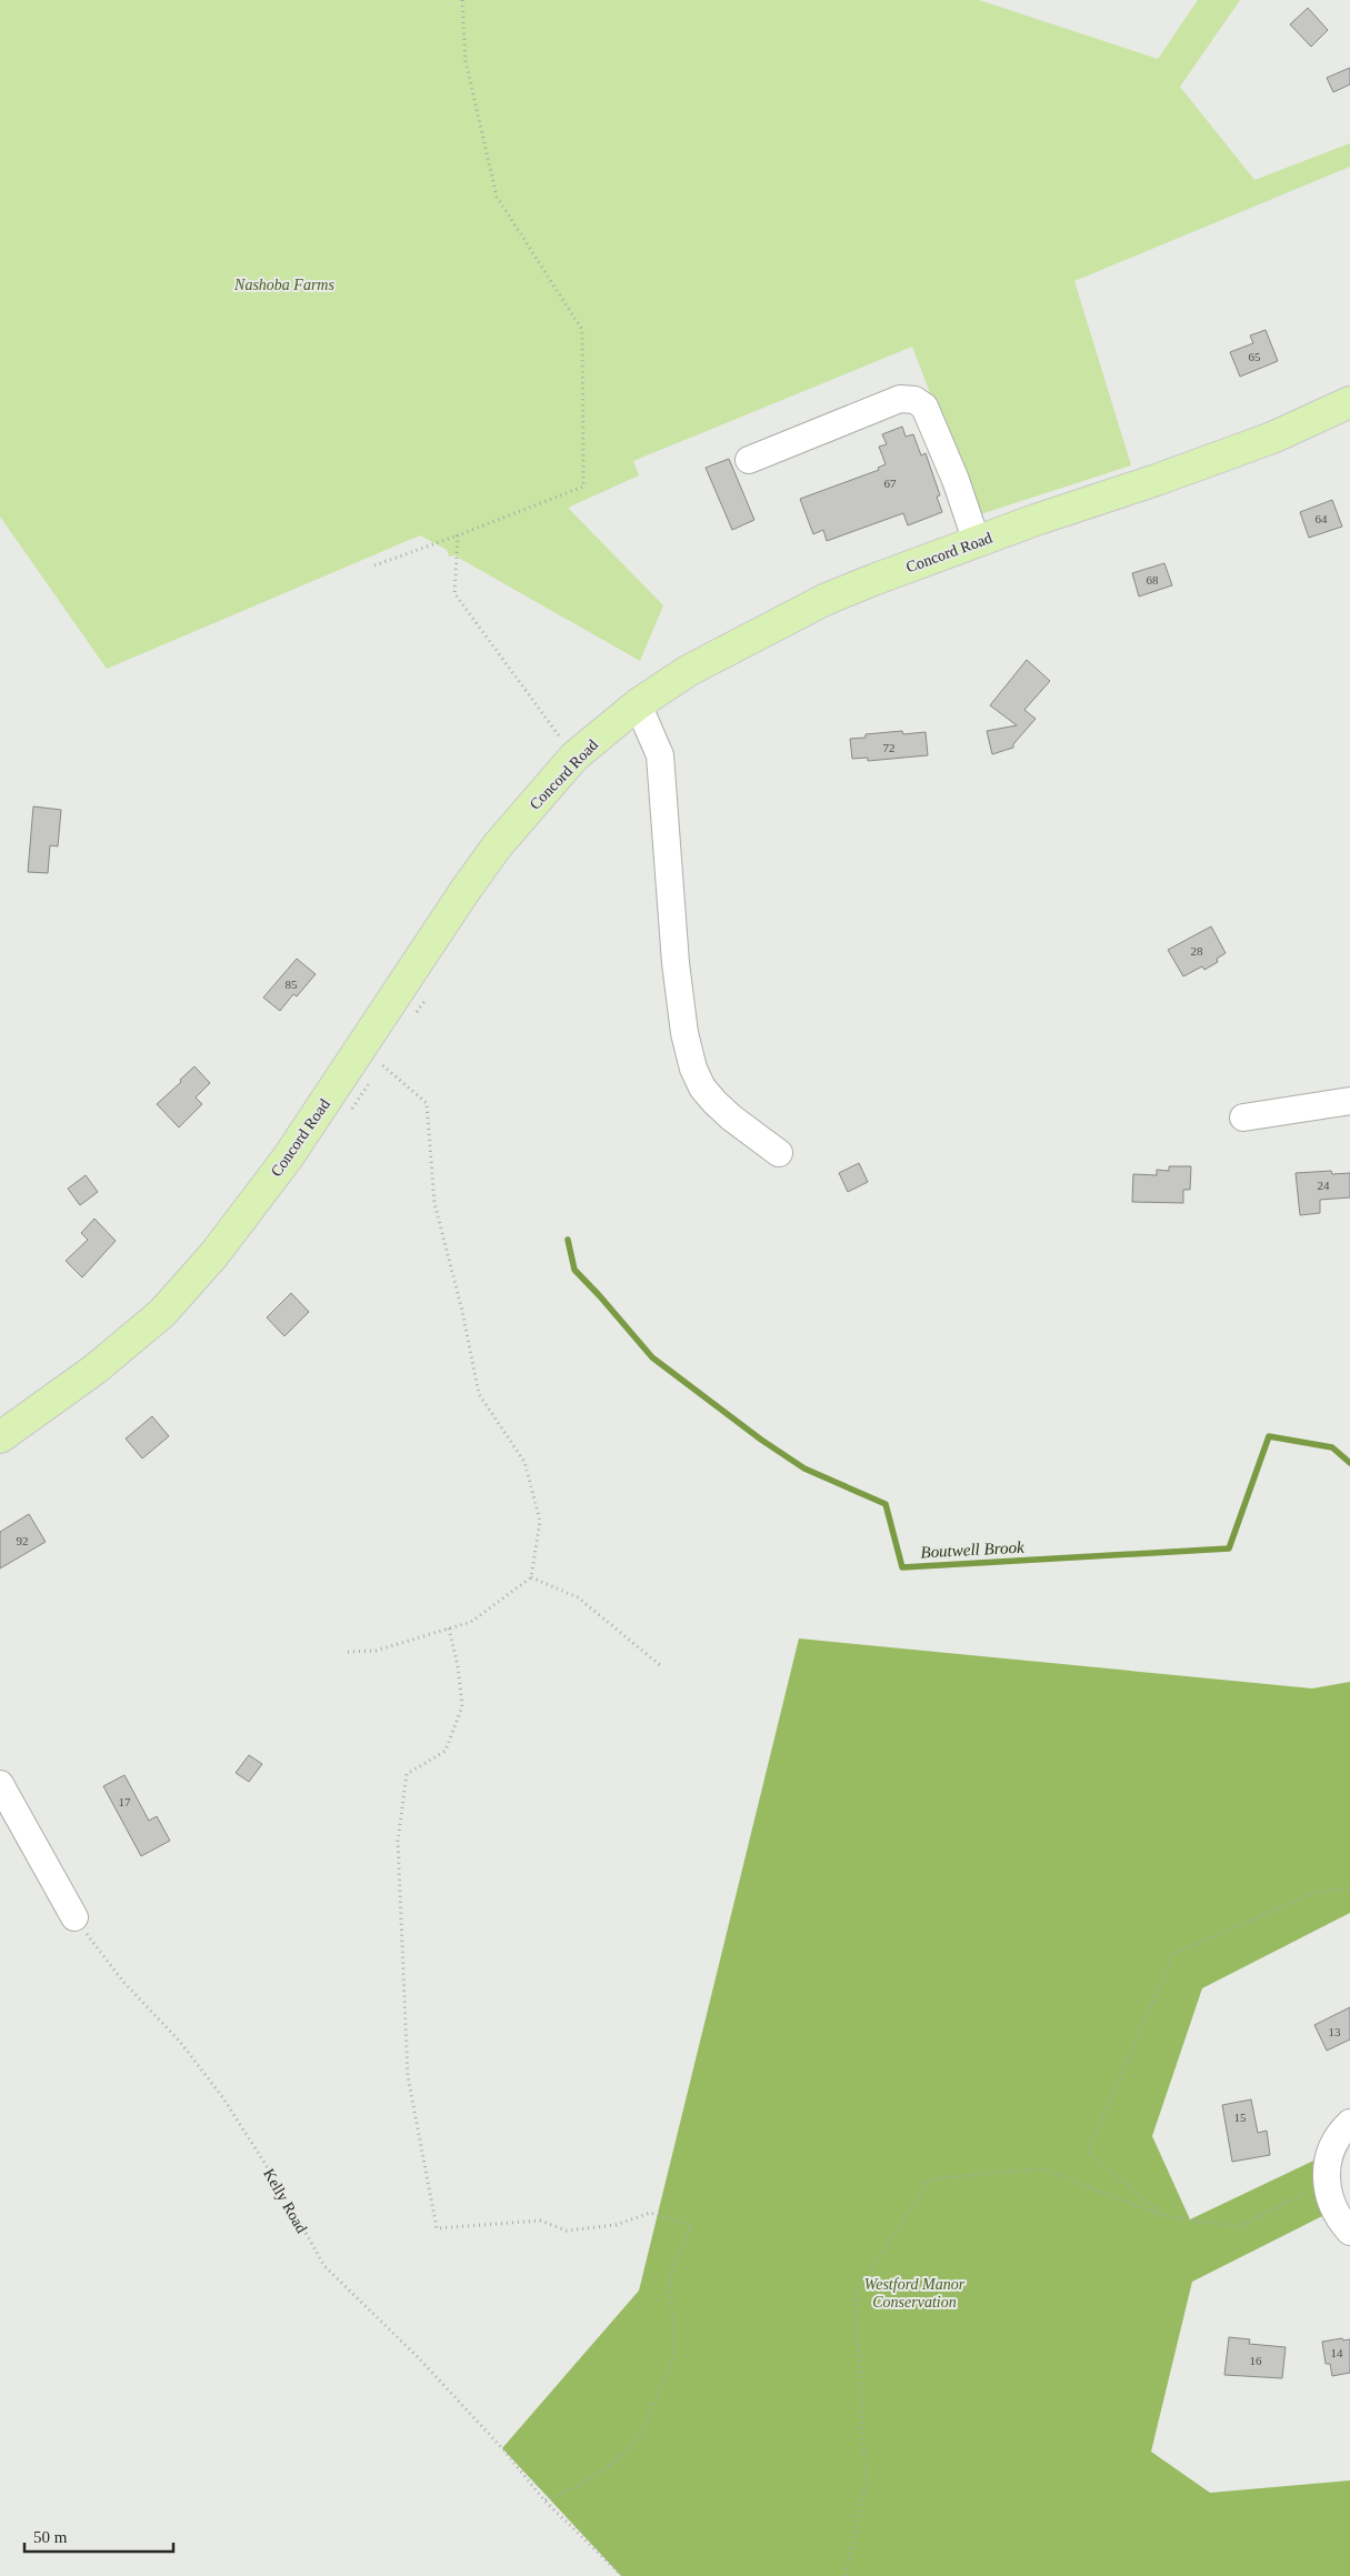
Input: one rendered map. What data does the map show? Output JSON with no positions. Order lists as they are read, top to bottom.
{
  "streets": {
    "main road": ["Concord Road"],
    "path": ["Kelly Road"]
  },
  "water": ["Boutwell Brook"],
  "parks": ["Nashoba Farms", "Westford Manor Conservation"],
  "house_numbers": [
    "65",
    "67",
    "64",
    "68",
    "72",
    "28",
    "85",
    "24",
    "92",
    "17",
    "13",
    "15",
    "14",
    "16"
  ],
  "scale_bar": "50 m"
}
